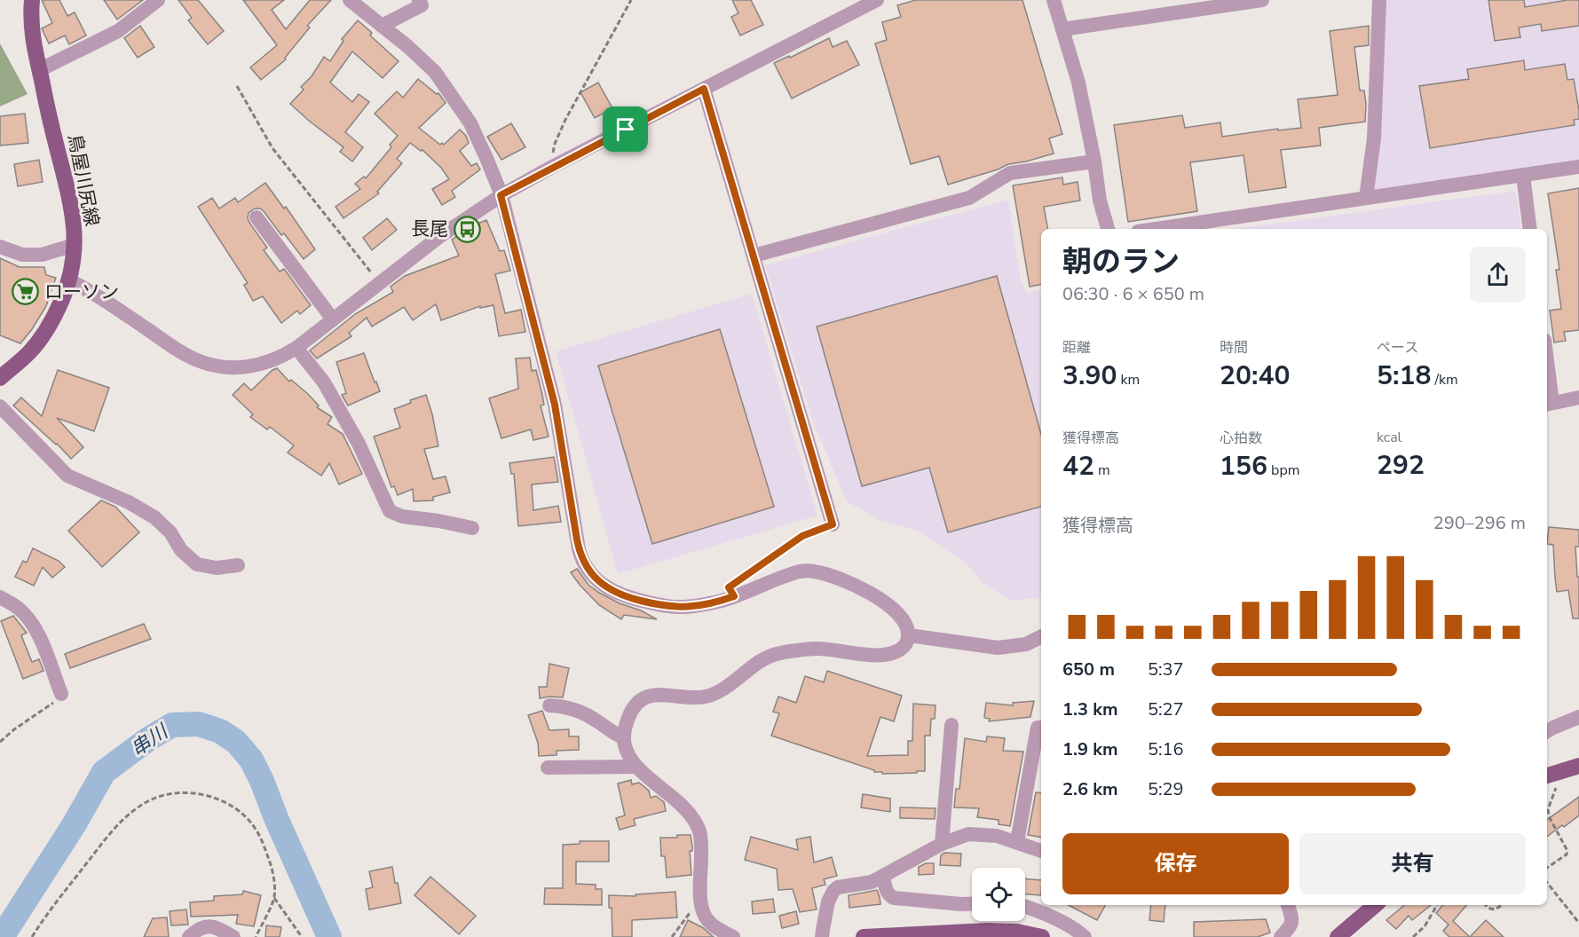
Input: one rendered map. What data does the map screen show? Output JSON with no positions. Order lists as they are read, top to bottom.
{
  "streets": {
    "main road": ["鳥屋川尻線"]
  },
  "water": ["串川"],
  "places": {
    "bus stop": ["長尾"],
    "supermarket": ["ローソン"]
  },
  "page": {
    "heading": ["朝のラン", "06:30 · 6 × 650 m"],
    "stats": [
      ["距離", "3.90 km"],
      ["時間", "20:40"],
      ["ペース", "5:18 /km"],
      ["獲得標高", "42 m"],
      ["心拍数", "156 bpm"],
      ["kcal", "292"]
    ],
    "chart": ["獲得標高", "290–296 m"],
    "list": [
      {
        "name": "650 m",
        "note": "5:37"
      },
      {
        "name": "1.3 km",
        "note": "5:27"
      },
      {
        "name": "1.9 km",
        "note": "5:16"
      },
      {
        "name": "2.6 km",
        "note": "5:29"
      }
    ],
    "buttons": ["保存", "共有"]
  }
}
